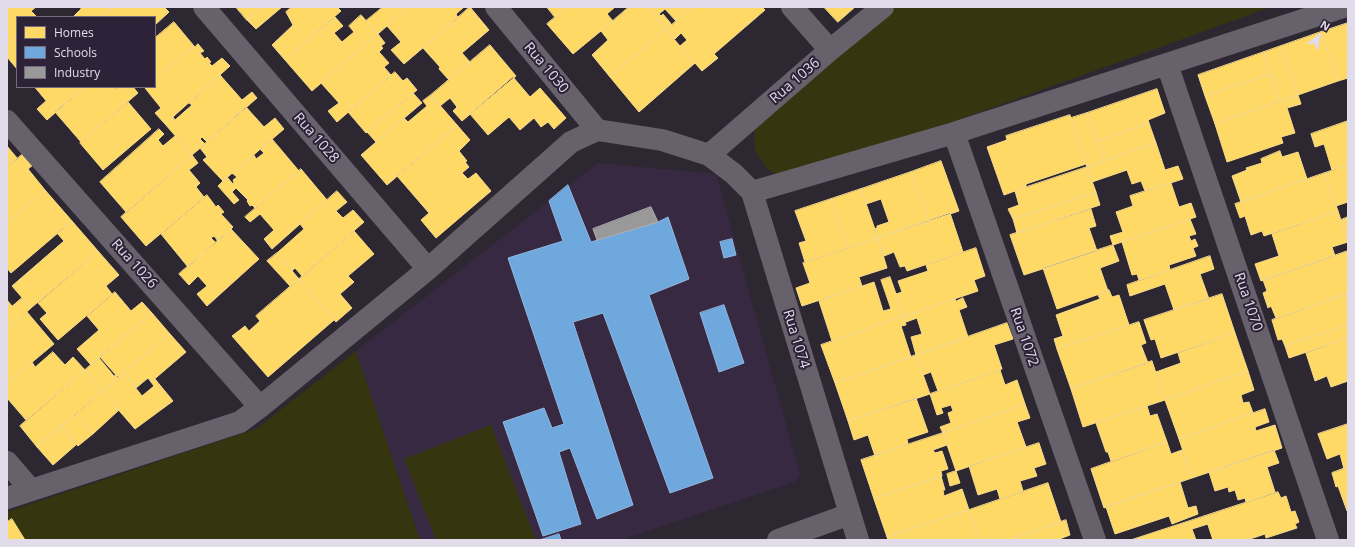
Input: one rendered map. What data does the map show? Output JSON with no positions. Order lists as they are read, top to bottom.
{
  "streets": {
    "street": [
      "Rua 1030",
      "Rua 1036",
      "Rua 1028",
      "Rua 1026",
      "Rua 1070",
      "Rua 1072",
      "Rua 1074"
    ]
  },
  "crossings": [
    ["Rua 1030", "Rua 1074"],
    ["Rua 1036", "Rua 1074"]
  ],
  "legend": ["Homes", "Schools", "Industry"],
  "north": "top right"
}
